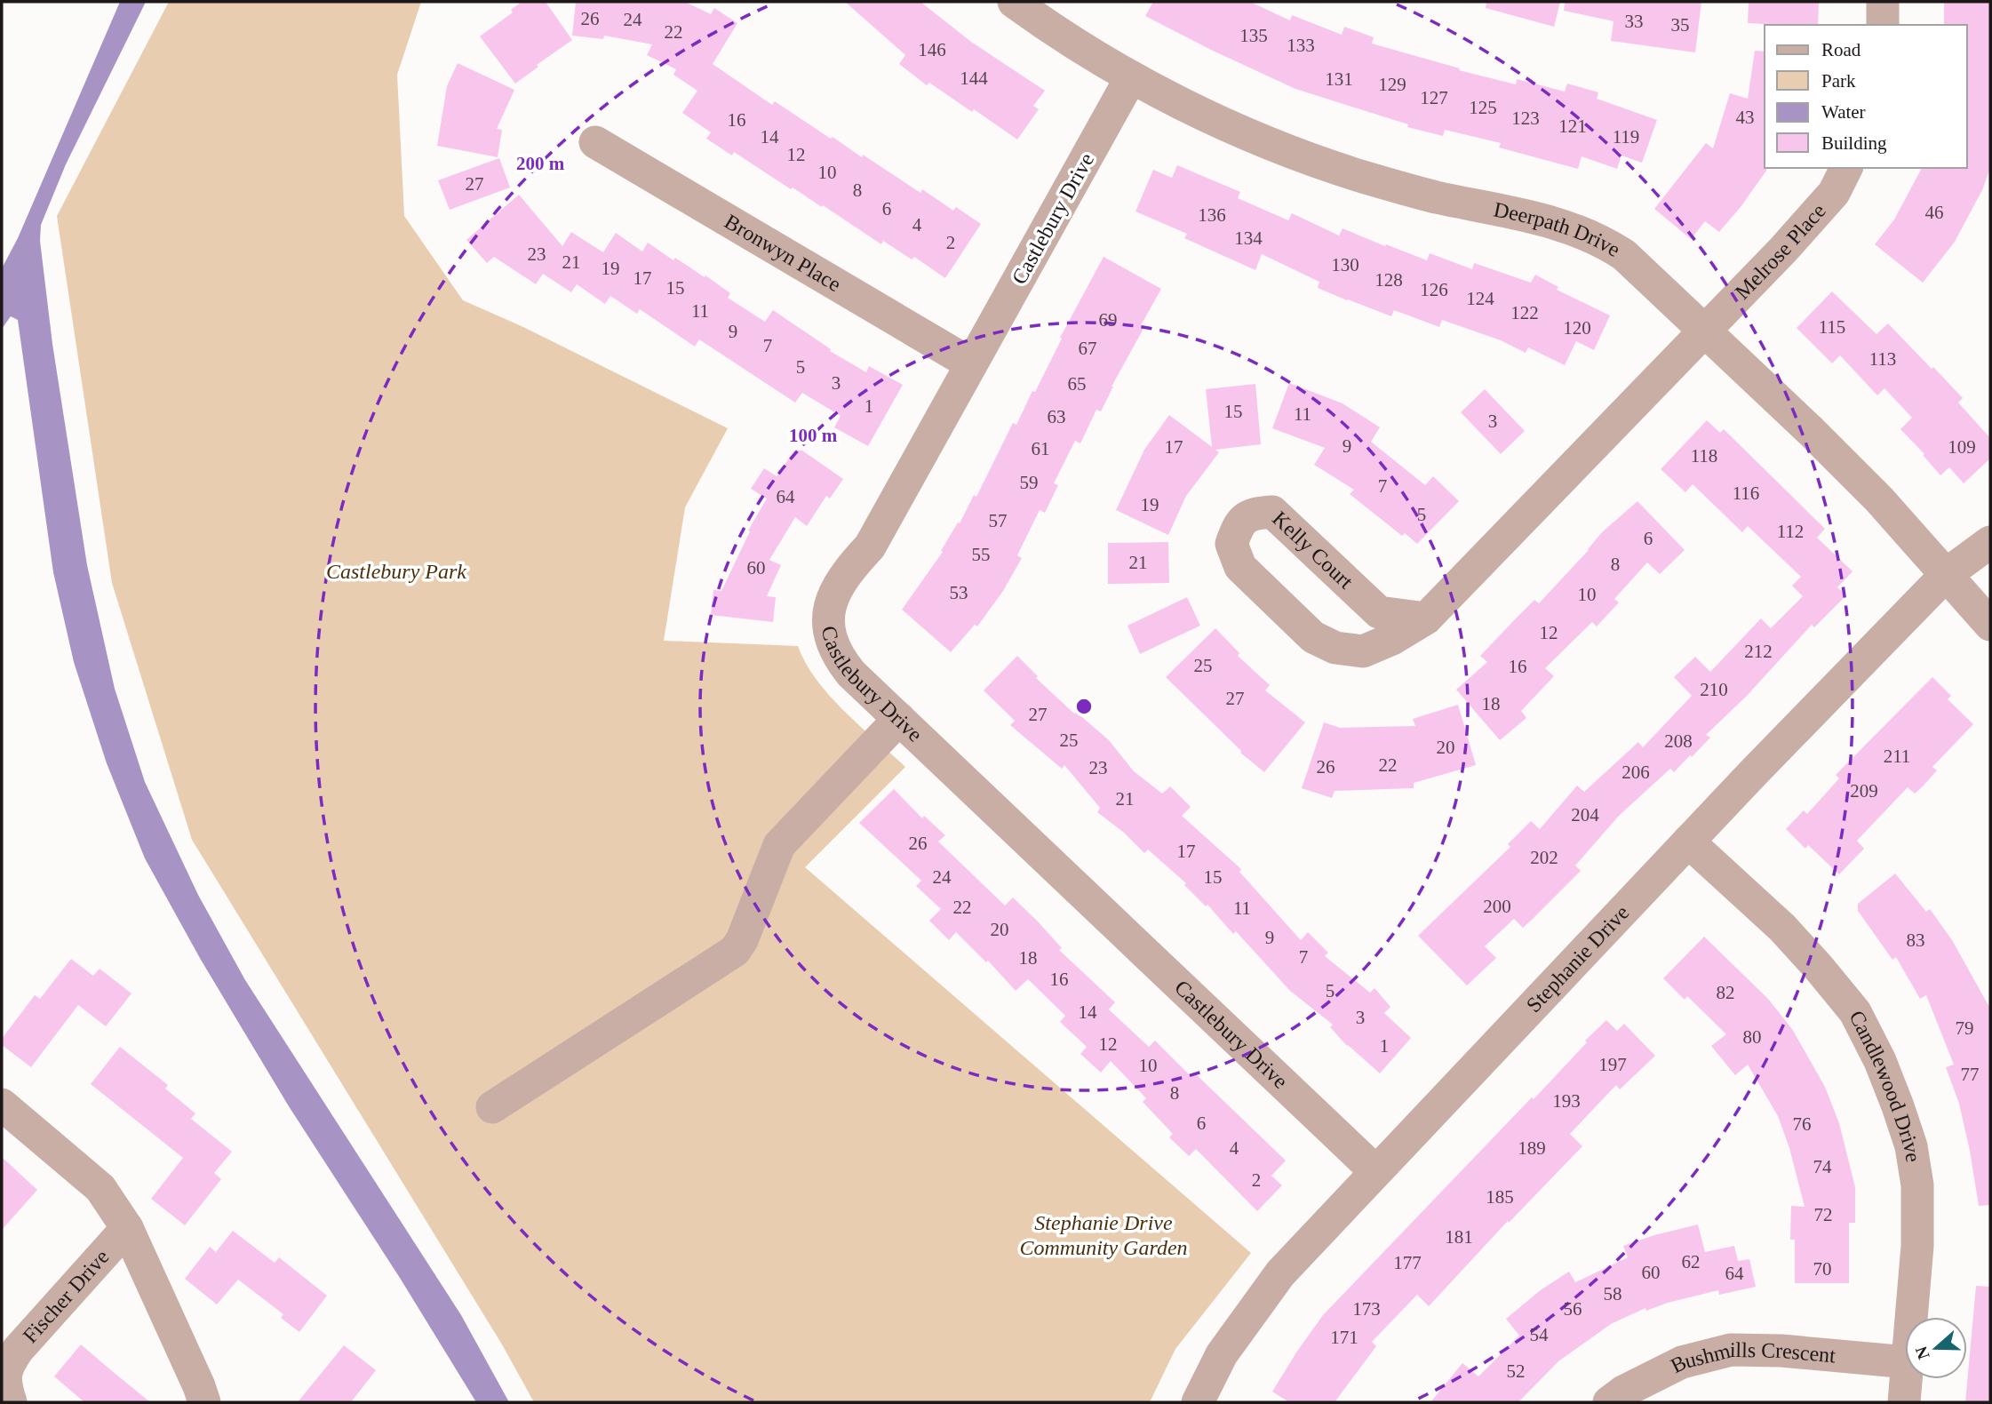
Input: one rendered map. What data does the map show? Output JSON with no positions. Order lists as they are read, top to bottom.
{
  "streets": {
    "street": [
      "Castlebury Drive",
      "Deerpath Drive",
      "Melrose Place",
      "Bronwyn Place",
      "Kelly Court",
      "Stephanie Drive",
      "Candlewood Drive",
      "Fischer Drive",
      "Bushmills Crescent"
    ]
  },
  "crossings": [
    ["Castlebury Drive", "Deerpath Drive"],
    ["Castlebury Drive", "Bronwyn Place"],
    ["Castlebury Drive", "Stephanie Drive"],
    ["Deerpath Drive", "Melrose Place"],
    ["Deerpath Drive", "Kelly Court"],
    ["Deerpath Drive", "Stephanie Drive"],
    ["Melrose Place", "Kelly Court"],
    ["Stephanie Drive", "Candlewood Drive"]
  ],
  "parks": ["Castlebury Park", "Stephanie Drive Community Garden"],
  "house_numbers": [
    "26",
    "24",
    "33",
    "35",
    "22",
    "135",
    "133",
    "146",
    "144",
    "131",
    "129",
    "127",
    "125",
    "43",
    "123",
    "16",
    "121",
    "14",
    "119",
    "12",
    "10",
    "27",
    "8",
    "6",
    "46",
    "136",
    "4",
    "134",
    "2",
    "23",
    "21",
    "130",
    "19",
    "17",
    "128",
    "15",
    "126",
    "124",
    "11",
    "122",
    "69",
    "115",
    "120",
    "9",
    "7",
    "67",
    "113",
    "5",
    "3",
    "65",
    "1",
    "15",
    "11",
    "63",
    "3",
    "9",
    "17",
    "109",
    "61",
    "118",
    "59",
    "7",
    "116",
    "64",
    "19",
    "5",
    "57",
    "112",
    "6",
    "55",
    "21",
    "8",
    "60",
    "53",
    "10",
    "12",
    "212",
    "25",
    "16",
    "210",
    "27",
    "18",
    "27",
    "25",
    "208",
    "20",
    "211",
    "22",
    "26",
    "23",
    "206",
    "209",
    "21",
    "204",
    "26",
    "17",
    "202",
    "24",
    "15",
    "200",
    "22",
    "11",
    "20",
    "9",
    "83",
    "7",
    "18",
    "16",
    "5",
    "82",
    "14",
    "3",
    "79",
    "80",
    "12",
    "1",
    "197",
    "10",
    "77",
    "8",
    "193",
    "6",
    "76",
    "4",
    "189",
    "74",
    "2",
    "185",
    "72",
    "181",
    "62",
    "177",
    "70",
    "60",
    "64",
    "58",
    "173",
    "56",
    "54",
    "171",
    "52"
  ],
  "legend": [
    "Road",
    "Park",
    "Water",
    "Building"
  ],
  "north": "left",
  "rings": ["200 m", "100 m"]
}
